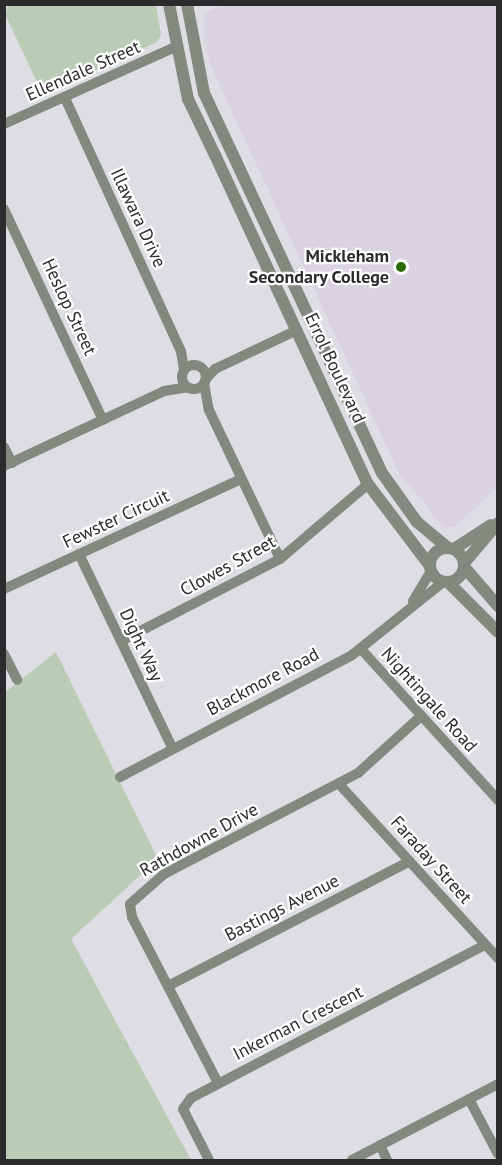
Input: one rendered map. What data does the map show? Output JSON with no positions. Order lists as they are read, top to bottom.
{
  "streets": {
    "street": [
      "Ellendale Street",
      "Illawara Drive",
      "Heslop Street",
      "Errol Boulevard",
      "Fewster Circuit",
      "Clowes Street",
      "Dight Way",
      "Blackmore Road",
      "Nightingale Road",
      "Rathdowne Drive",
      "Faraday Street",
      "Bastings Avenue",
      "Inkerman Crescent"
    ]
  },
  "crossings": [
    ["Ellendale Street", "Illawara Drive"],
    ["Ellendale Street", "Errol Boulevard"],
    ["Errol Boulevard", "Clowes Street"],
    ["Errol Boulevard", "Blackmore Road"],
    ["Fewster Circuit", "Dight Way"],
    ["Clowes Street", "Dight Way"],
    ["Dight Way", "Blackmore Road"],
    ["Blackmore Road", "Nightingale Road"],
    ["Nightingale Road", "Rathdowne Drive"],
    ["Rathdowne Drive", "Faraday Street"],
    ["Rathdowne Drive", "Bastings Avenue"],
    ["Rathdowne Drive", "Inkerman Crescent"],
    ["Faraday Street", "Bastings Avenue"],
    ["Faraday Street", "Inkerman Crescent"]
  ],
  "places": ["Mickleham Secondary College"]
}
